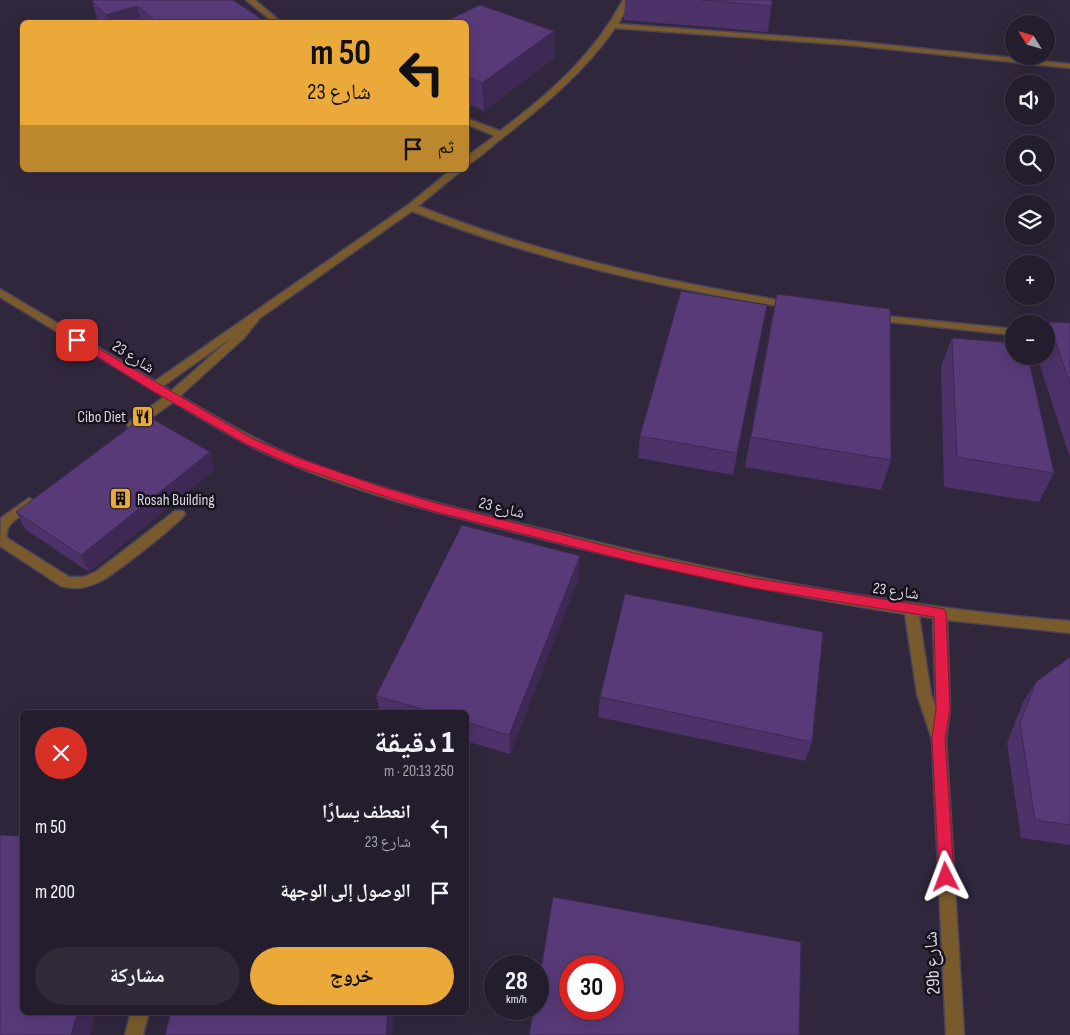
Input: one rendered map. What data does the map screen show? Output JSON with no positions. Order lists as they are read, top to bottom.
{
  "streets": {
    "street": ["شارع 23", "29b شارع"]
  },
  "crossings": [
    ["شارع 23", "29b شارع"]
  ],
  "places": {
    "restaurant": ["Cibo Diet"],
    "building": ["Rosah Building"]
  },
  "north": "top left",
  "page": {
    "map_buttons": ["+", "−"],
    "turn": ["50 m", "شارع 23"],
    "then": "ثم",
    "heading": ["1 دقيقة", "250 m · 20:13"],
    "list": [
      {
        "name": "انعطف يسارًا",
        "note": "شارع 23",
        "value": "50 m"
      },
      {
        "name": "الوصول إلى الوجهة",
        "value": "200 m"
      }
    ],
    "buttons": ["خروج", "مشاركة"],
    "speed": "28 km/h",
    "limit": "30"
  }
}
